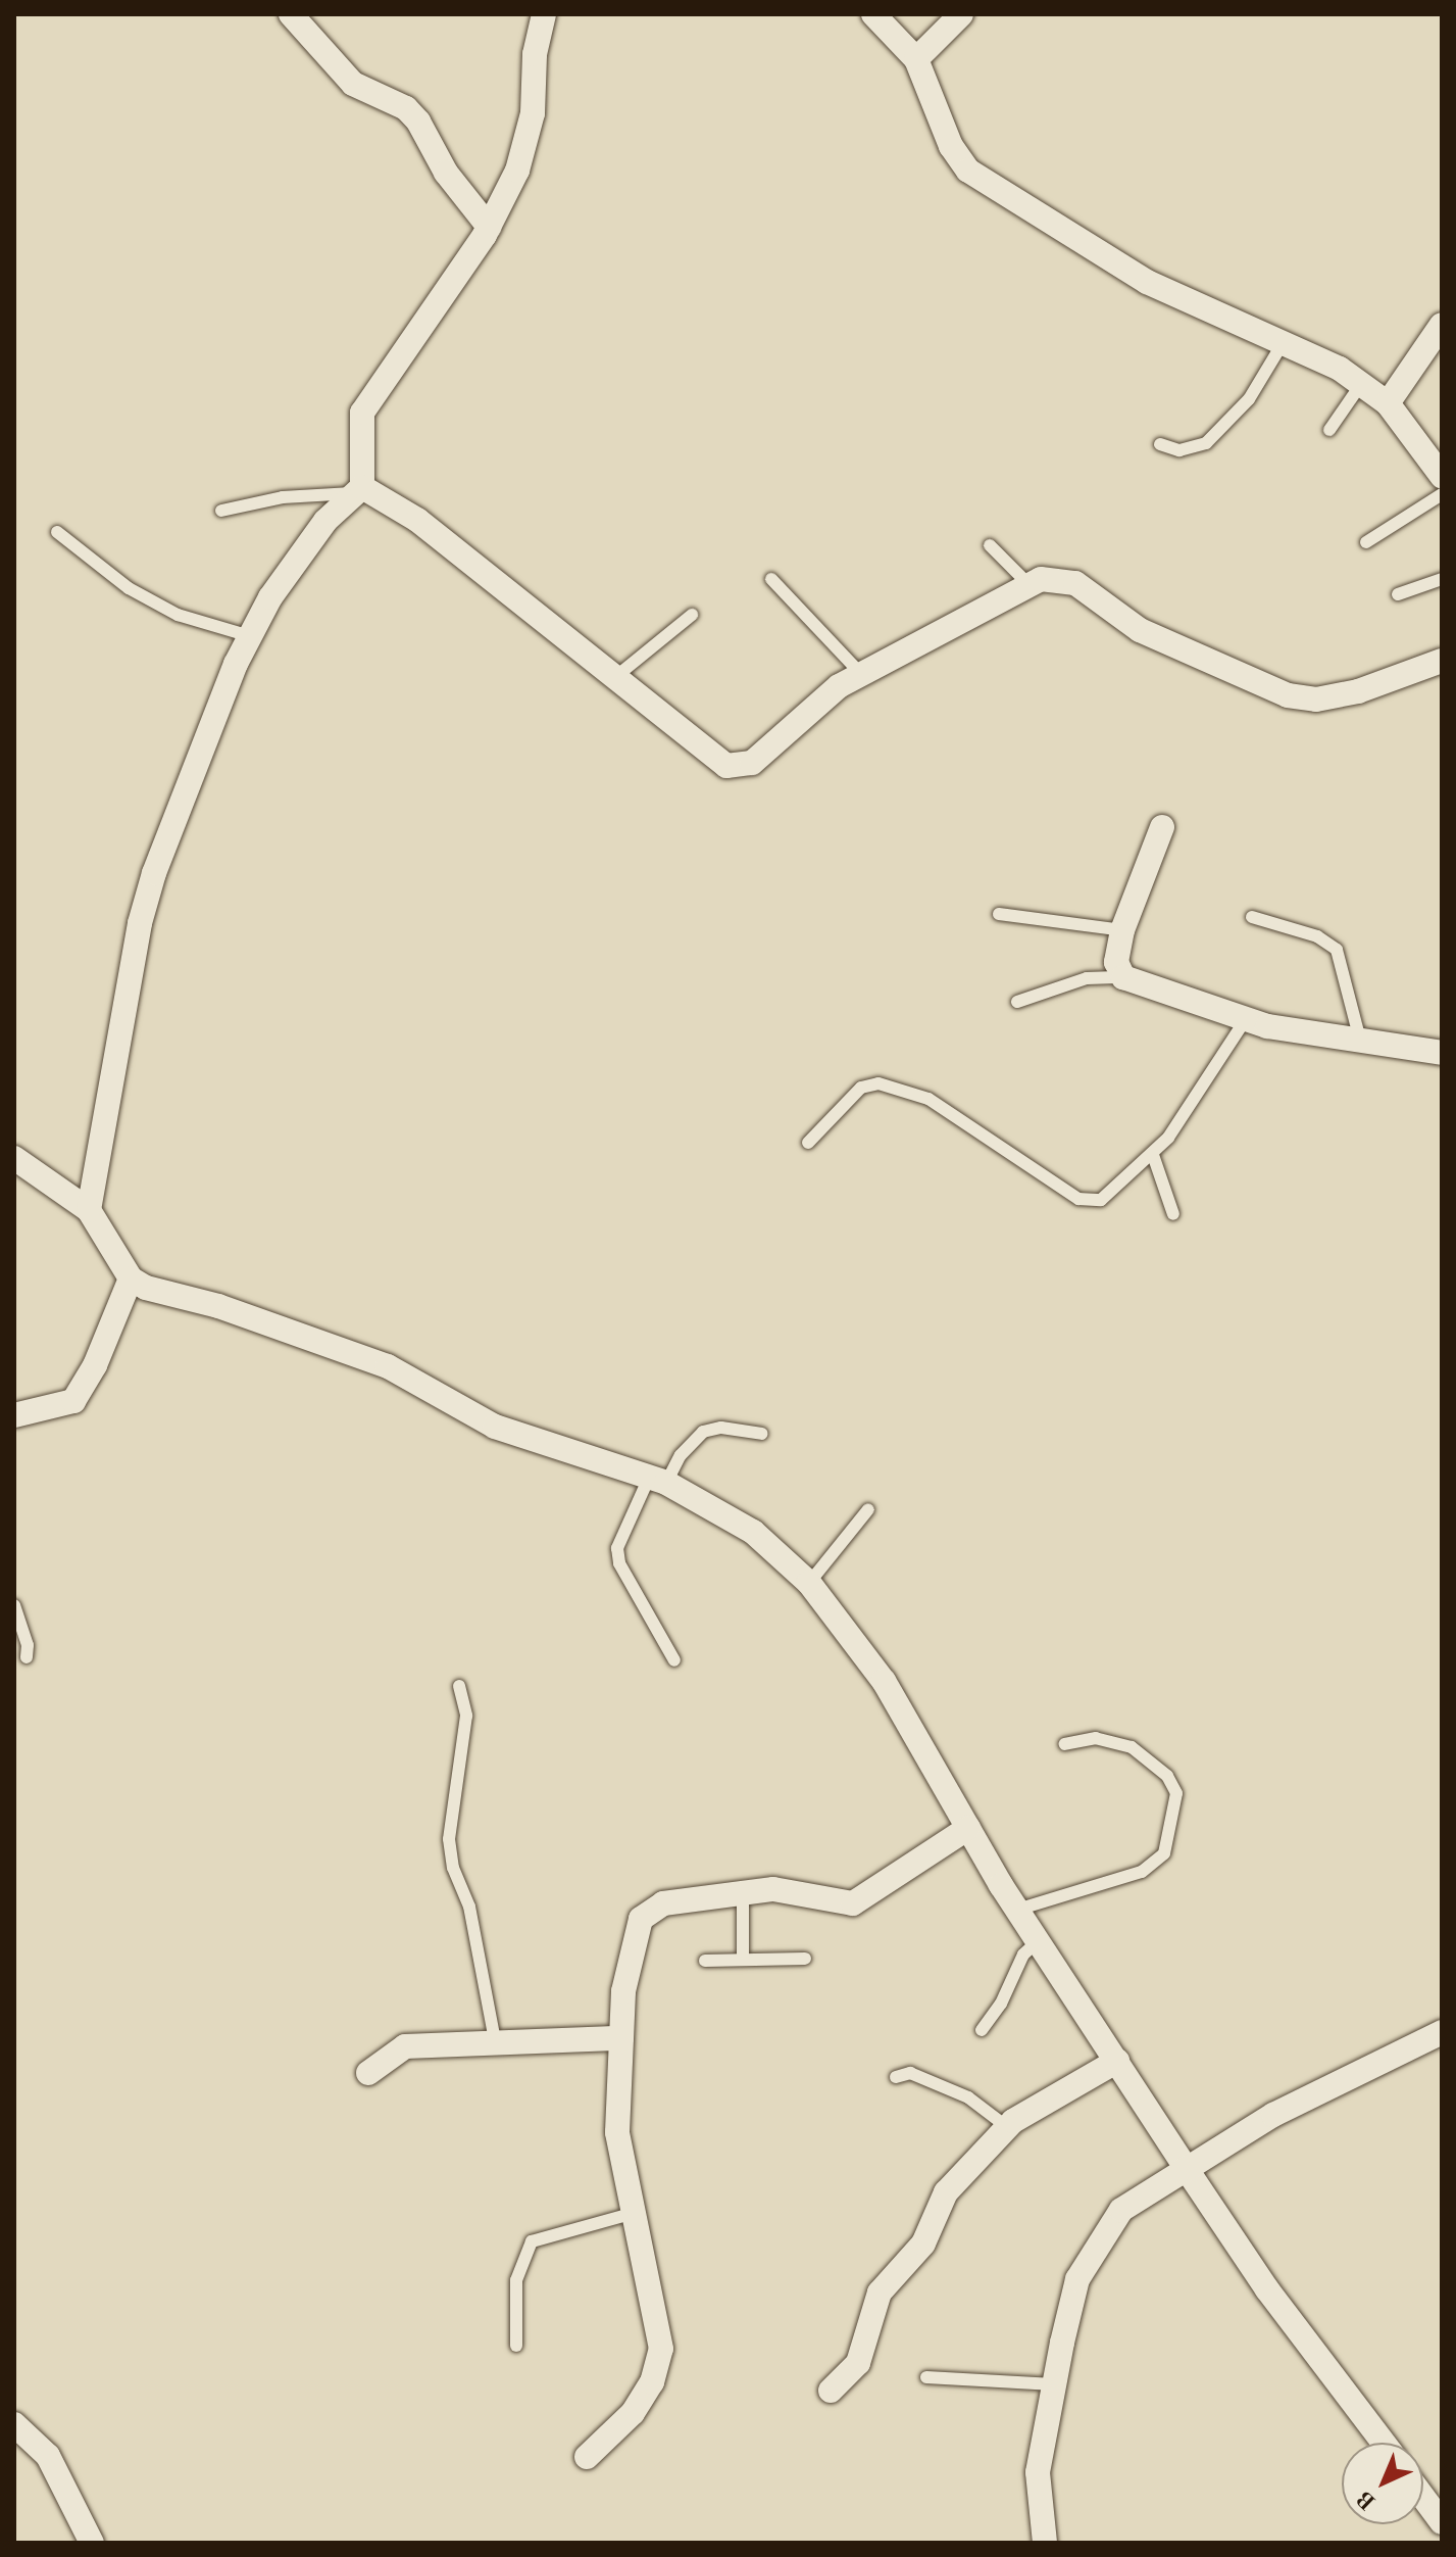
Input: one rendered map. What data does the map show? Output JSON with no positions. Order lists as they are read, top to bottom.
{
  "north": "bottom left"
}
